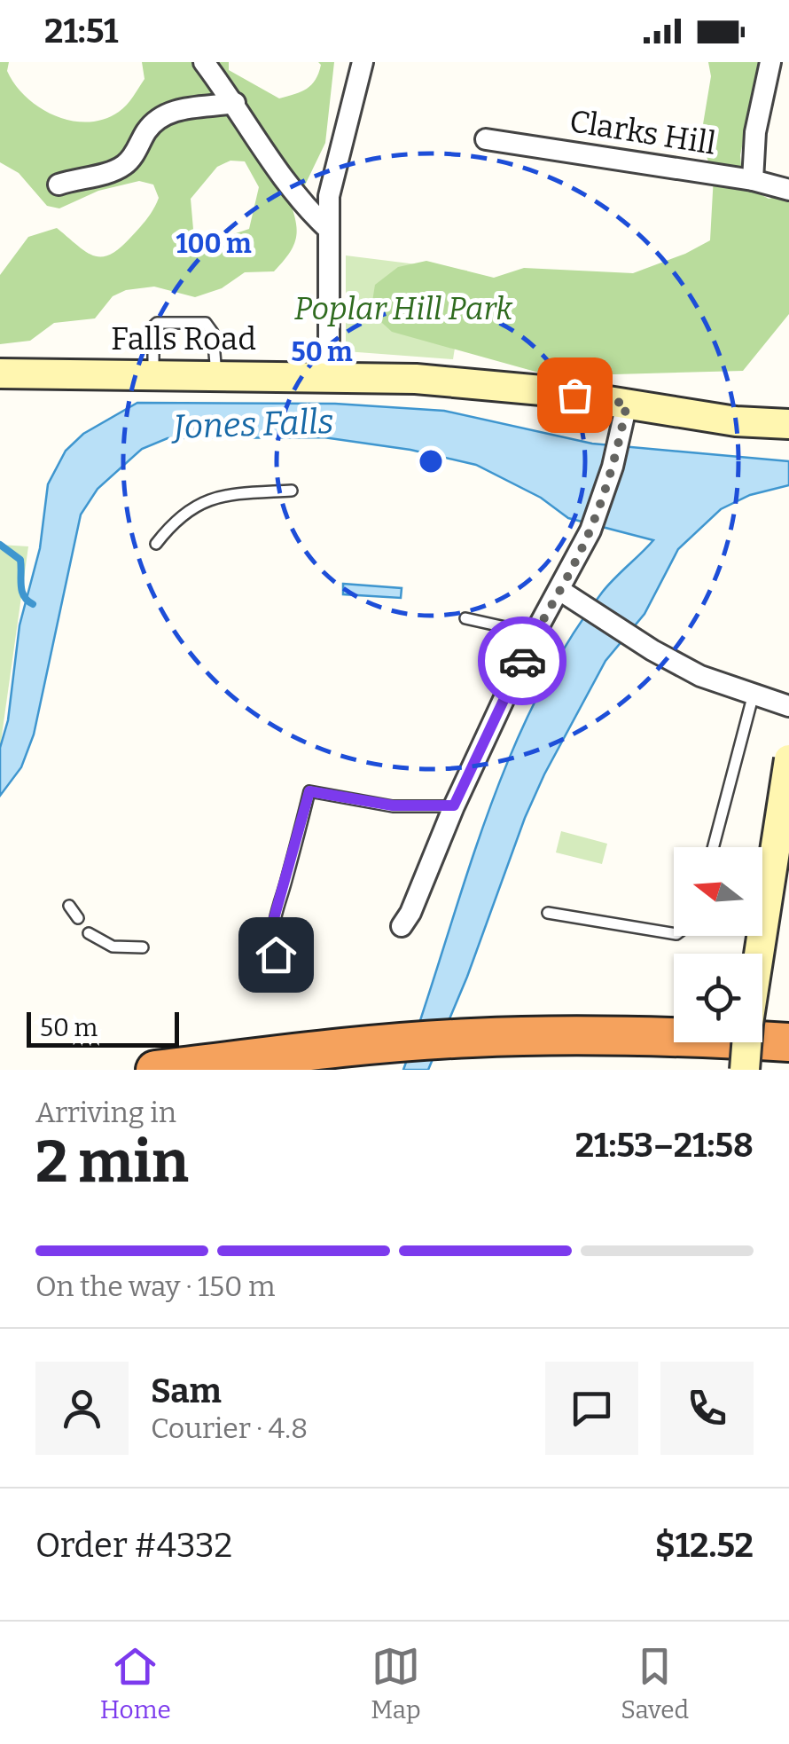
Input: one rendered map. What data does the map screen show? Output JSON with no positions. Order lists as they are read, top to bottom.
{
  "streets": {
    "main road": ["Falls Road"],
    "street": ["Clarks Hill"]
  },
  "water": ["Jones Falls"],
  "parks": ["Poplar Hill Park"],
  "scale_bar": "50 m",
  "north": "left",
  "page": {
    "status": "21:51",
    "scale": "50 m",
    "heading": ["2 min", "Arriving in", "21:53–21:58"],
    "panel": [
      "Sam",
      "Courier · 4.8",
      "Order #4332",
      "$12.52"
    ],
    "bar": "On the way · 150 m",
    "tabs": ["Home", "Map", "Saved"]
  },
  "rings": ["100 m", "50 m"]
}
